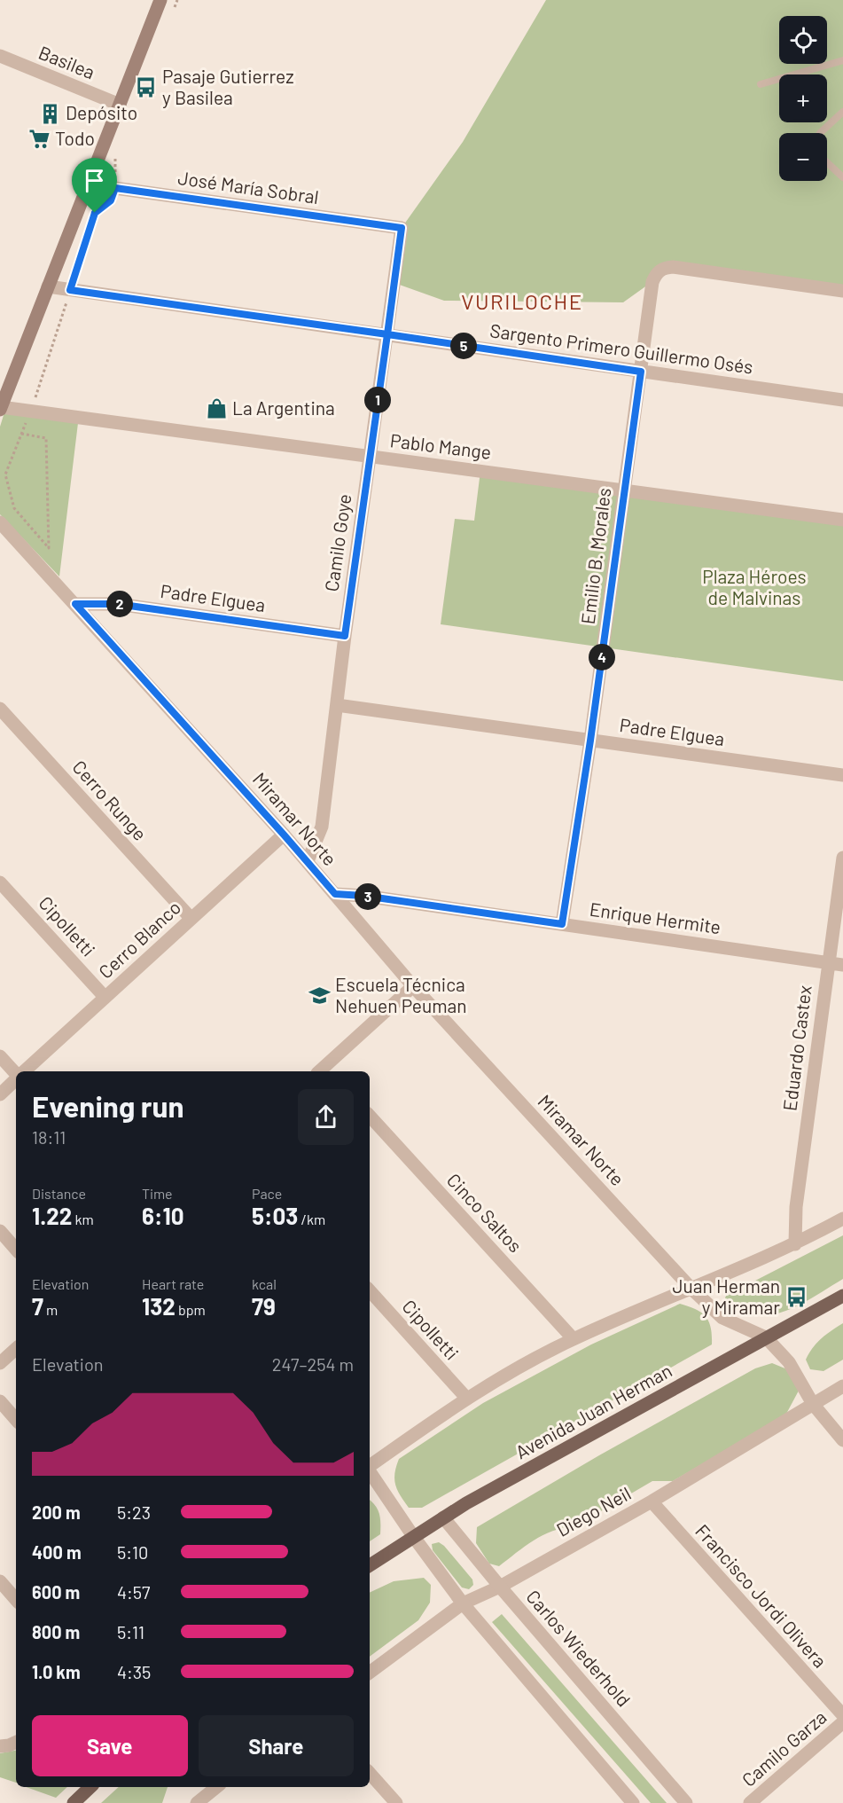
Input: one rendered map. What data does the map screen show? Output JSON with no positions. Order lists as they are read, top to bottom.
{
  "streets": {
    "main road": ["Avenida Juan Herman"],
    "street": [
      "Basilea",
      "José María Sobral",
      "Sargento Primero Guillermo Osés",
      "Pablo Mange",
      "Camilo Goye",
      "Emilio B. Morales",
      "Padre Elguea",
      "Cerro Runge",
      "Miramar Norte",
      "Enrique Hermite",
      "Cipolletti",
      "Cerro Blanco",
      "Eduardo Castex",
      "Cinco Saltos",
      "Diego Neil",
      "Francisco Jordi Olivera",
      "Carlos Wiederhold",
      "Camilo Garza"
    ]
  },
  "crossings": [
    ["José María Sobral", "Camilo Goye"],
    ["Sargento Primero Guillermo Osés", "Camilo Goye"],
    ["Sargento Primero Guillermo Osés", "Emilio B. Morales"],
    ["Pablo Mange", "Camilo Goye"],
    ["Pablo Mange", "Emilio B. Morales"],
    ["Camilo Goye", "Padre Elguea"],
    ["Camilo Goye", "Miramar Norte"],
    ["Emilio B. Morales", "Padre Elguea"],
    ["Emilio B. Morales", "Enrique Hermite"],
    ["Padre Elguea", "Miramar Norte"],
    ["Cerro Runge", "Cerro Blanco"],
    ["Miramar Norte", "Enrique Hermite"],
    ["Miramar Norte", "Cerro Blanco"],
    ["Miramar Norte", "Avenida Juan Herman"],
    ["Enrique Hermite", "Eduardo Castex"],
    ["Cipolletti", "Cerro Blanco"],
    ["Avenida Juan Herman", "Carlos Wiederhold"],
    ["Diego Neil", "Francisco Jordi Olivera"],
    ["Diego Neil", "Carlos Wiederhold"]
  ],
  "districts": ["VURILOCHE"],
  "parks": ["Plaza Héroes de Malvinas"],
  "places": {
    "bus stop": ["Pasaje Gutierrez y Basilea", "Juan Herman y Miramar"],
    "building": ["Depósito"],
    "supermarket": ["Todo"],
    "shop": ["La Argentina"],
    "school or university": ["Escuela Técnica Nehuen Peuman"]
  },
  "page": {
    "map_buttons": ["+", "−"],
    "pins": [
      "5",
      "1",
      "2",
      "4",
      "3"
    ],
    "heading": ["Evening run", "18:11"],
    "stats": [
      ["Distance", "1.22 km"],
      ["Time", "6:10"],
      ["Pace", "5:03 /km"],
      ["Elevation", "7 m"],
      ["Heart rate", "132 bpm"],
      ["kcal", "79"]
    ],
    "chart": ["Elevation", "247–254 m"],
    "list": [
      {
        "name": "200 m",
        "note": "5:23"
      },
      {
        "name": "400 m",
        "note": "5:10"
      },
      {
        "name": "600 m",
        "note": "4:57"
      },
      {
        "name": "800 m",
        "note": "5:11"
      },
      {
        "name": "1.0 km",
        "note": "4:35"
      }
    ],
    "buttons": ["Save", "Share"]
  }
}
